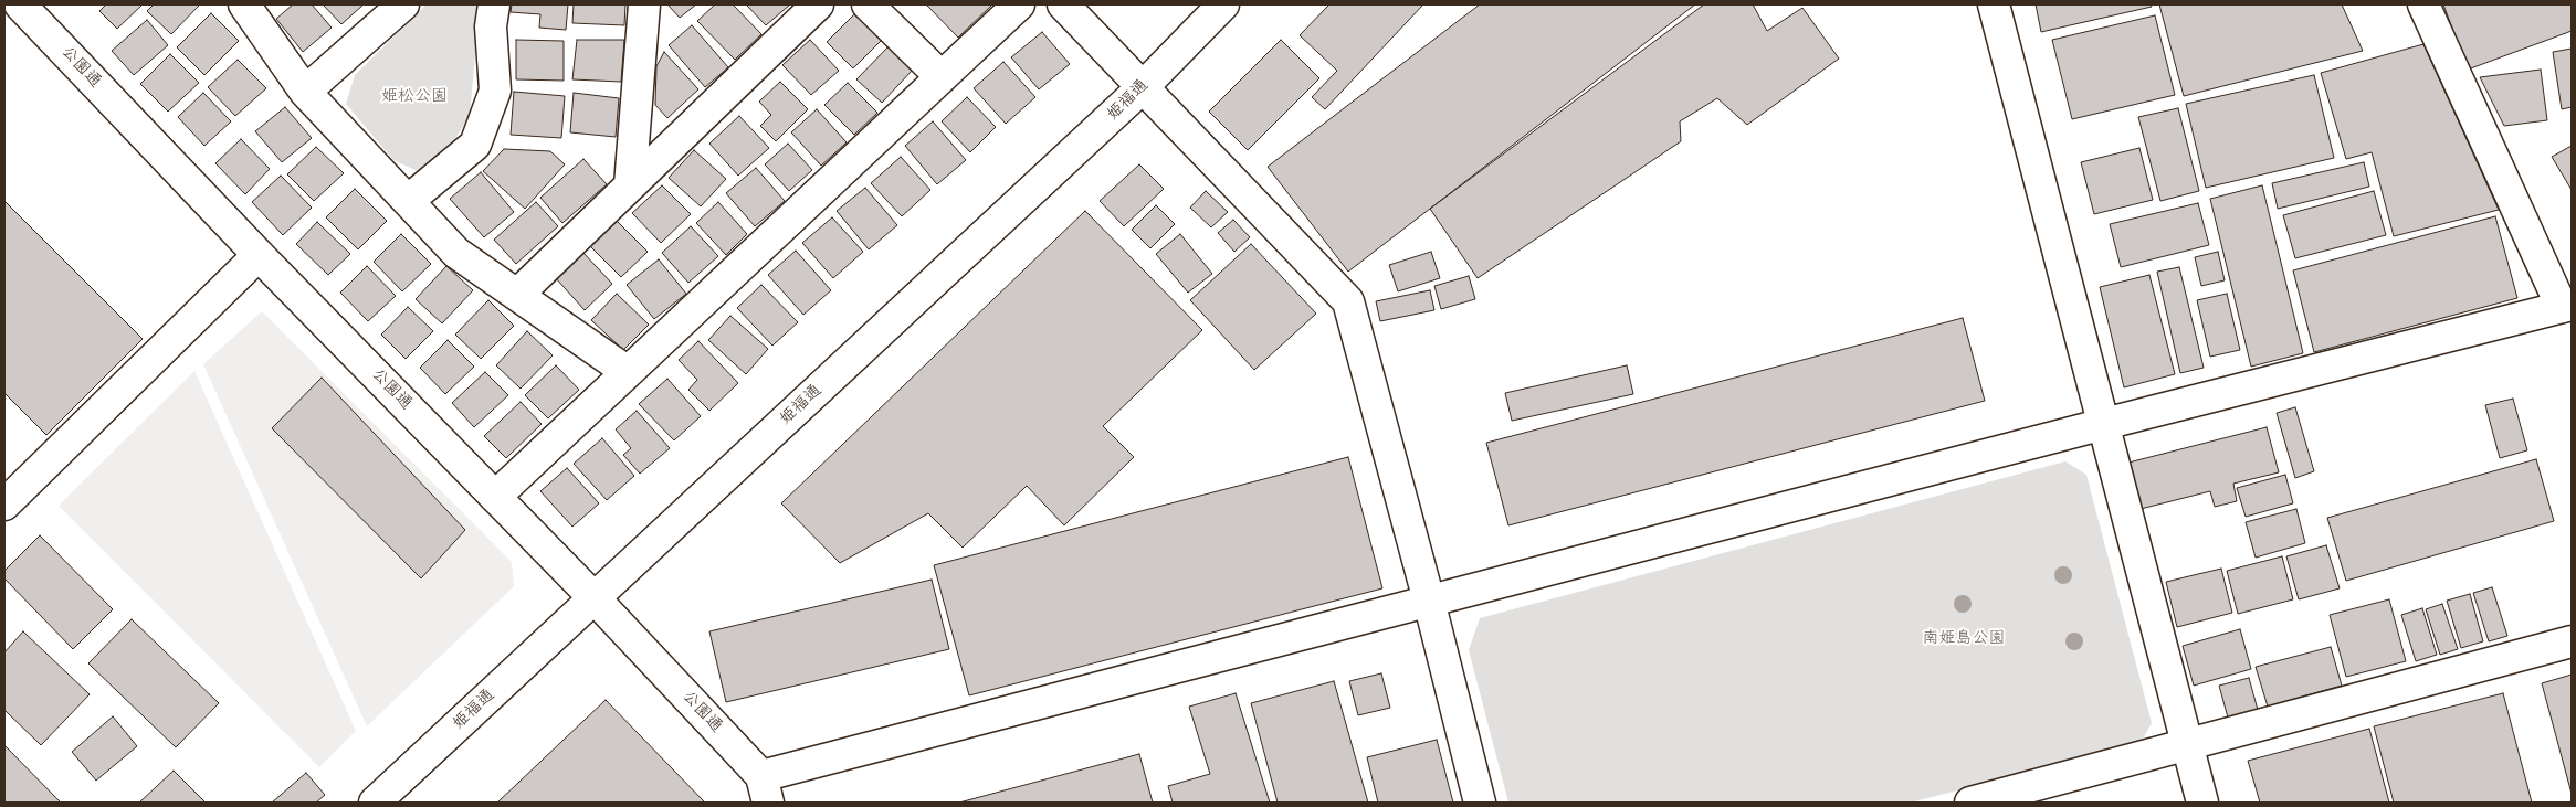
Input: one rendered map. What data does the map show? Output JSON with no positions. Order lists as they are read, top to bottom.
{
  "streets": {
    "street": ["公園通", "姫福通"]
  },
  "crossings": [
    ["公園通", "姫福通"]
  ],
  "parks": ["姫松公園", "南姫島公園"]
}
